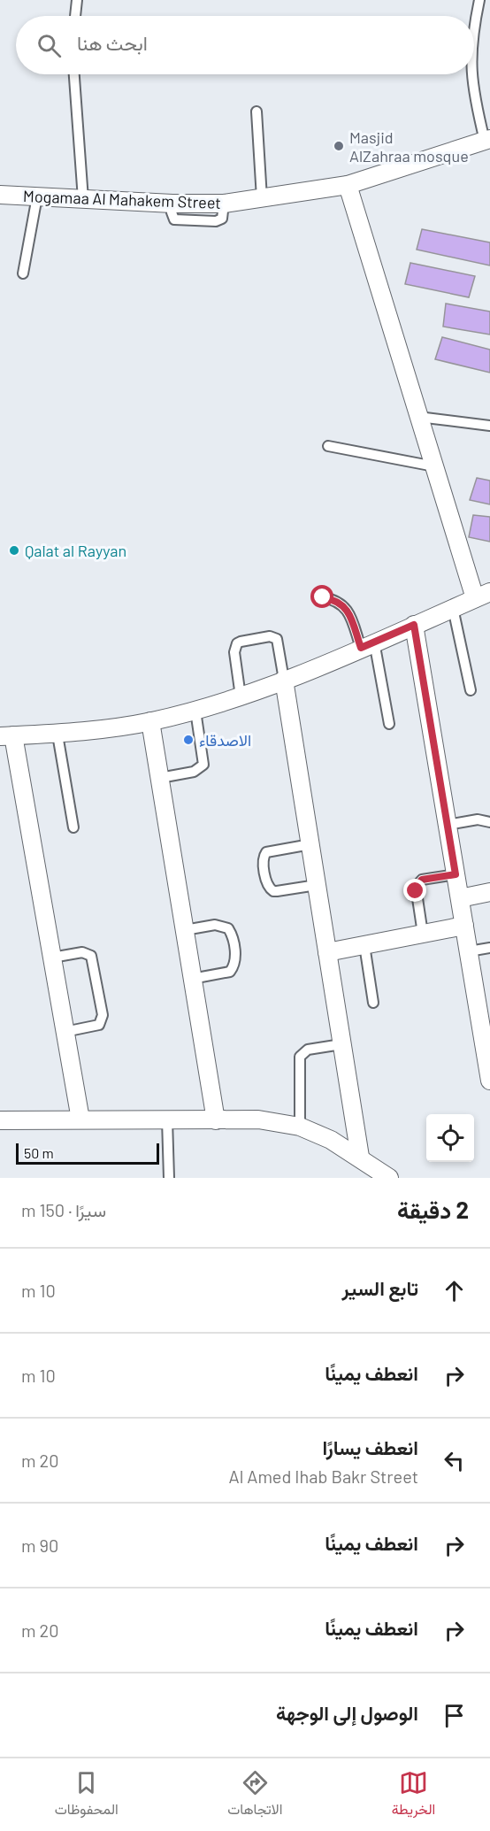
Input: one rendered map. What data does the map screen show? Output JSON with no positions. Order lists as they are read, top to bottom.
{
  "streets": {
    "street": ["Mogamaa Al Mahakem Street"]
  },
  "places": ["Masjid AlZahraa mosque", "Qalat al Rayyan", "الاصدقاء"],
  "scale_bar": "50 m",
  "page": {
    "search": "ابحث هنا",
    "scale": "50 m",
    "heading": ["2 دقيقة", "سيرًا · 150 m"],
    "list": [
      ["تابع السير", "10 m"],
      ["انعطف يمينًا", "10 m"],
      ["انعطف يسارًا", "Al Amed Ihab Bakr Street", "20 m"],
      ["انعطف يمينًا", "90 m"],
      ["انعطف يمينًا", "20 m"],
      "الوصول إلى الوجهة"
    ],
    "nav": ["الخريطة", "الاتجاهات", "المحفوظات"]
  }
}
